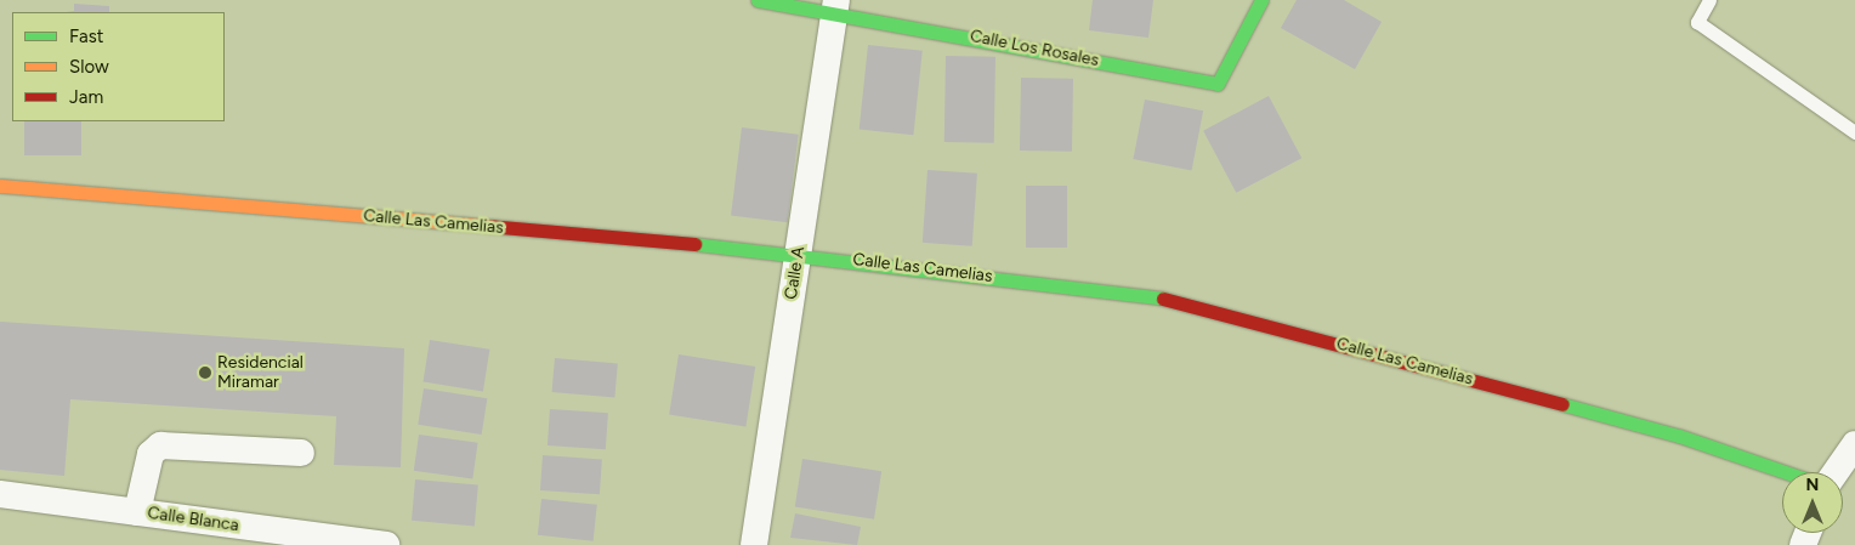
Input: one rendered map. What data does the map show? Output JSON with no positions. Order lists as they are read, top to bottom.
{
  "streets": {
    "street": [
      "Calle Los Rosales",
      "Calle Las Camelias",
      "Calle A",
      "Calle Blanca"
    ]
  },
  "crossings": [
    ["Calle Los Rosales", "Calle A"],
    ["Calle Las Camelias", "Calle A"]
  ],
  "places": ["Residencial Miramar"],
  "legend": ["Fast", "Slow", "Jam"],
  "north": "top"
}
